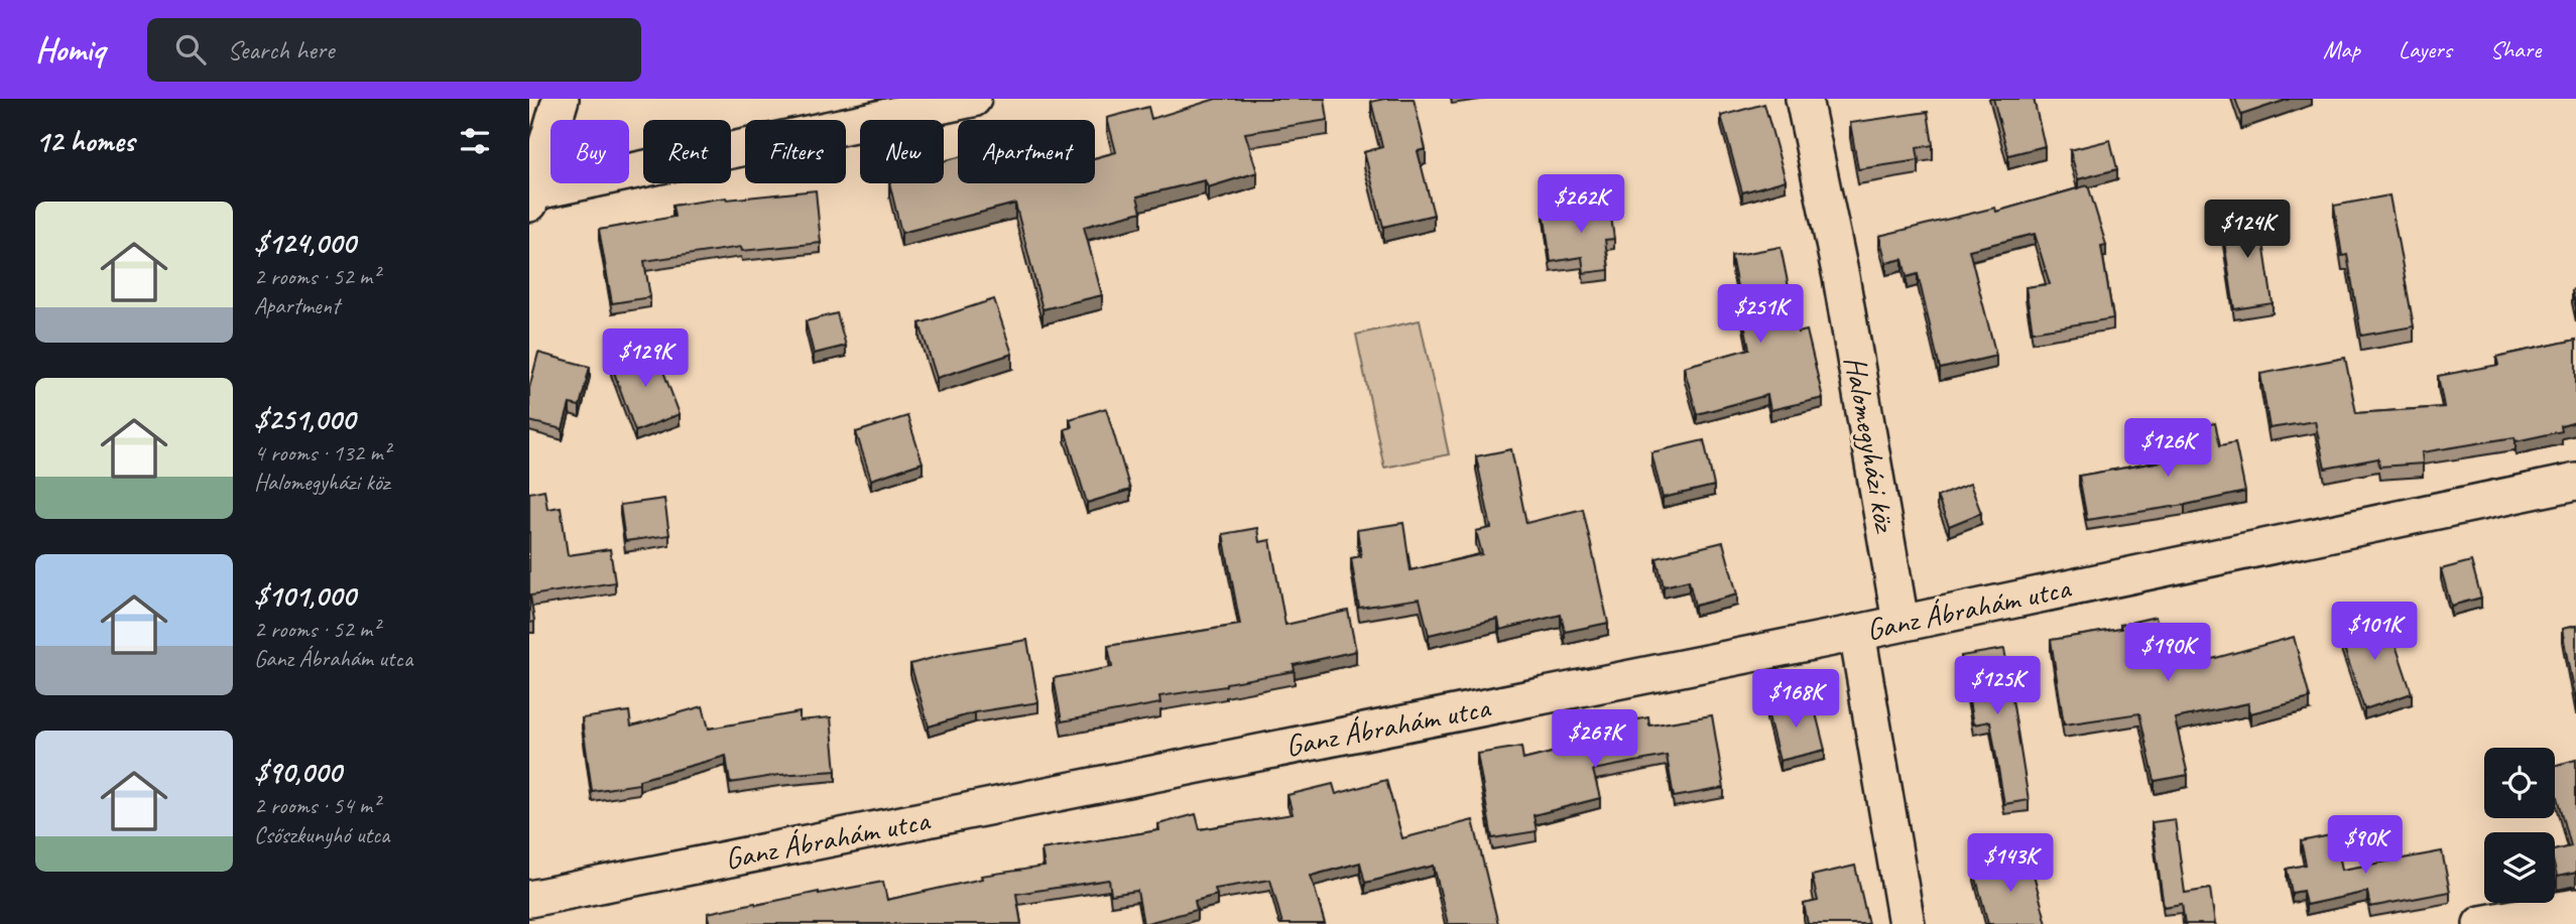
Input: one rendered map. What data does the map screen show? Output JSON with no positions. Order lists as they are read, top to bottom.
{
  "streets": {
    "street": ["Halomegyházi köz", "Ganz Ábrahám utca"]
  },
  "crossings": [
    ["Halomegyházi köz", "Ganz Ábrahám utca"]
  ],
  "page": {
    "header": "Homiq",
    "search": "Search here",
    "nav": ["Map", "Layers", "Share"],
    "heading": "12 homes",
    "chip": [
      "Buy",
      "Rent",
      "Filters",
      "New",
      "Apartment"
    ],
    "price": [
      "$262K",
      "$124K",
      "$251K",
      "$129K",
      "$126K",
      "$101K",
      "$190K",
      "$125K",
      "$168K",
      "$267K",
      "$90K",
      "$143K"
    ],
    "list": [
      {
        "name": "$124,000",
        "note": "2 rooms · 52 m² · Apartment"
      },
      {
        "name": "$251,000",
        "note": "4 rooms · 132 m² · Halomegyházi köz"
      },
      {
        "name": "$101,000",
        "note": "2 rooms · 52 m² · Ganz Ábrahám utca"
      },
      {
        "name": "$90,000",
        "note": "2 rooms · 54 m² · Csőszkunyhó utca"
      }
    ]
  }
}
